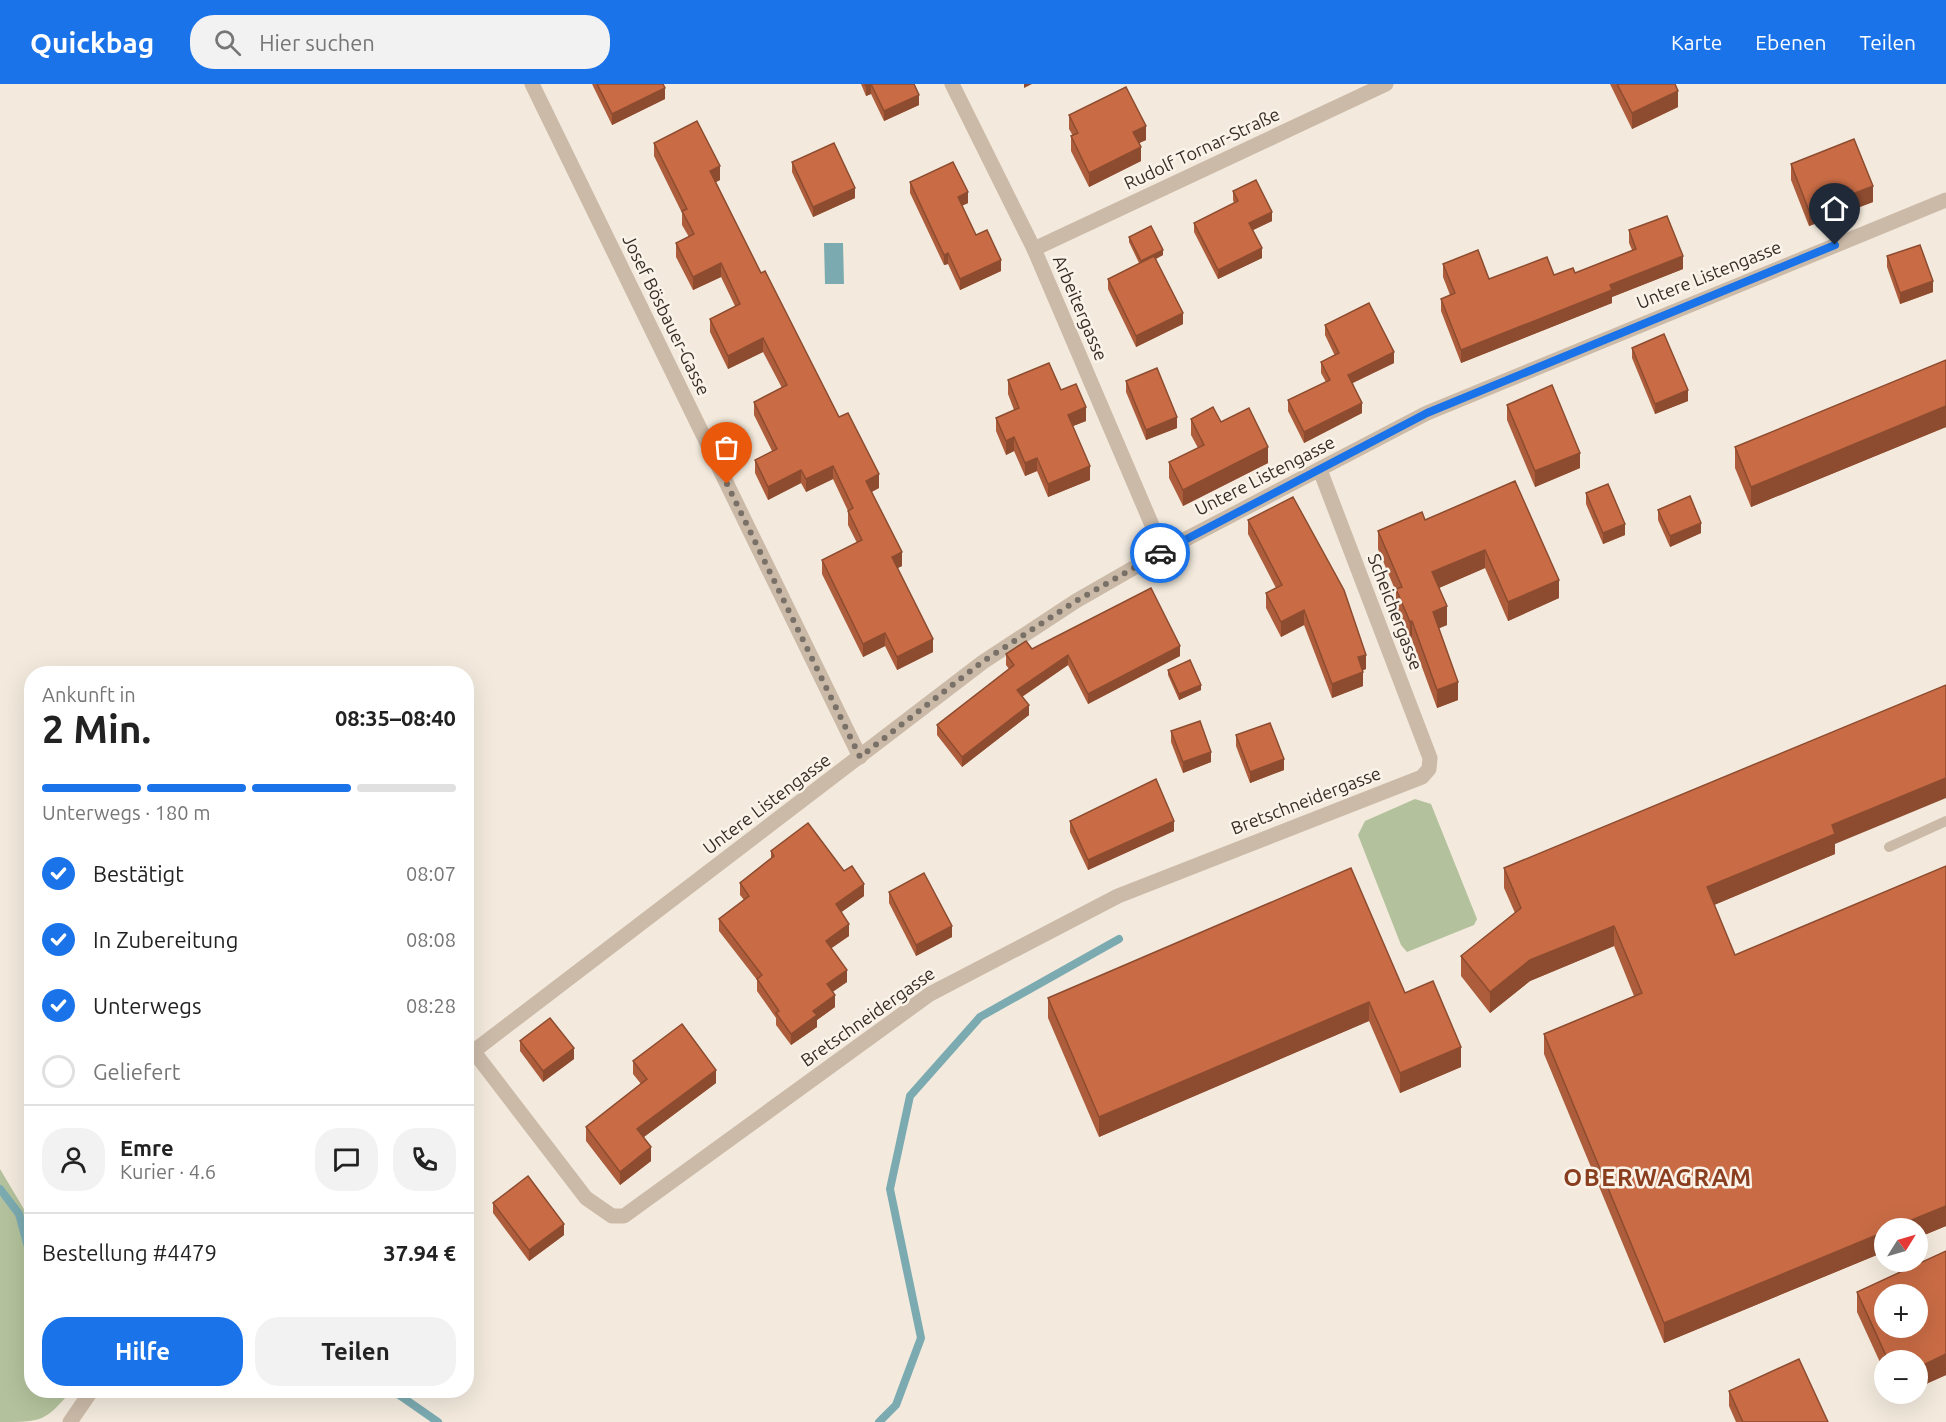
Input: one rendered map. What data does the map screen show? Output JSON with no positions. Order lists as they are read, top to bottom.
{
  "streets": {
    "street": [
      "Rudolf Tornar-Straße",
      "Untere Listengasse",
      "Arbeitergasse",
      "Josef Bösbauer-Gasse",
      "Scheichergasse",
      "Bretschneidergasse"
    ]
  },
  "crossings": [
    ["Rudolf Tornar-Straße", "Arbeitergasse"],
    ["Untere Listengasse", "Arbeitergasse"],
    ["Untere Listengasse", "Josef Bösbauer-Gasse"],
    ["Untere Listengasse", "Scheichergasse"],
    ["Scheichergasse", "Bretschneidergasse"]
  ],
  "districts": ["OBERWAGRAM"],
  "north": "top right",
  "page": {
    "header": "Quickbag",
    "search": "Hier suchen",
    "nav": ["Karte", "Ebenen", "Teilen"],
    "heading": ["2 Min.", "Ankunft in", "08:35–08:40"],
    "panel": [
      "Emre",
      "Kurier · 4.6",
      "Bestellung #4479",
      "37.94 €"
    ],
    "bar": "Unterwegs · 180 m",
    "list": [
      ["Bestätigt", "08:07"],
      ["In Zubereitung", "08:08"],
      ["Unterwegs", "08:28"],
      "Geliefert"
    ],
    "map_buttons": ["+", "−"],
    "buttons": ["Hilfe", "Teilen"]
  }
}
